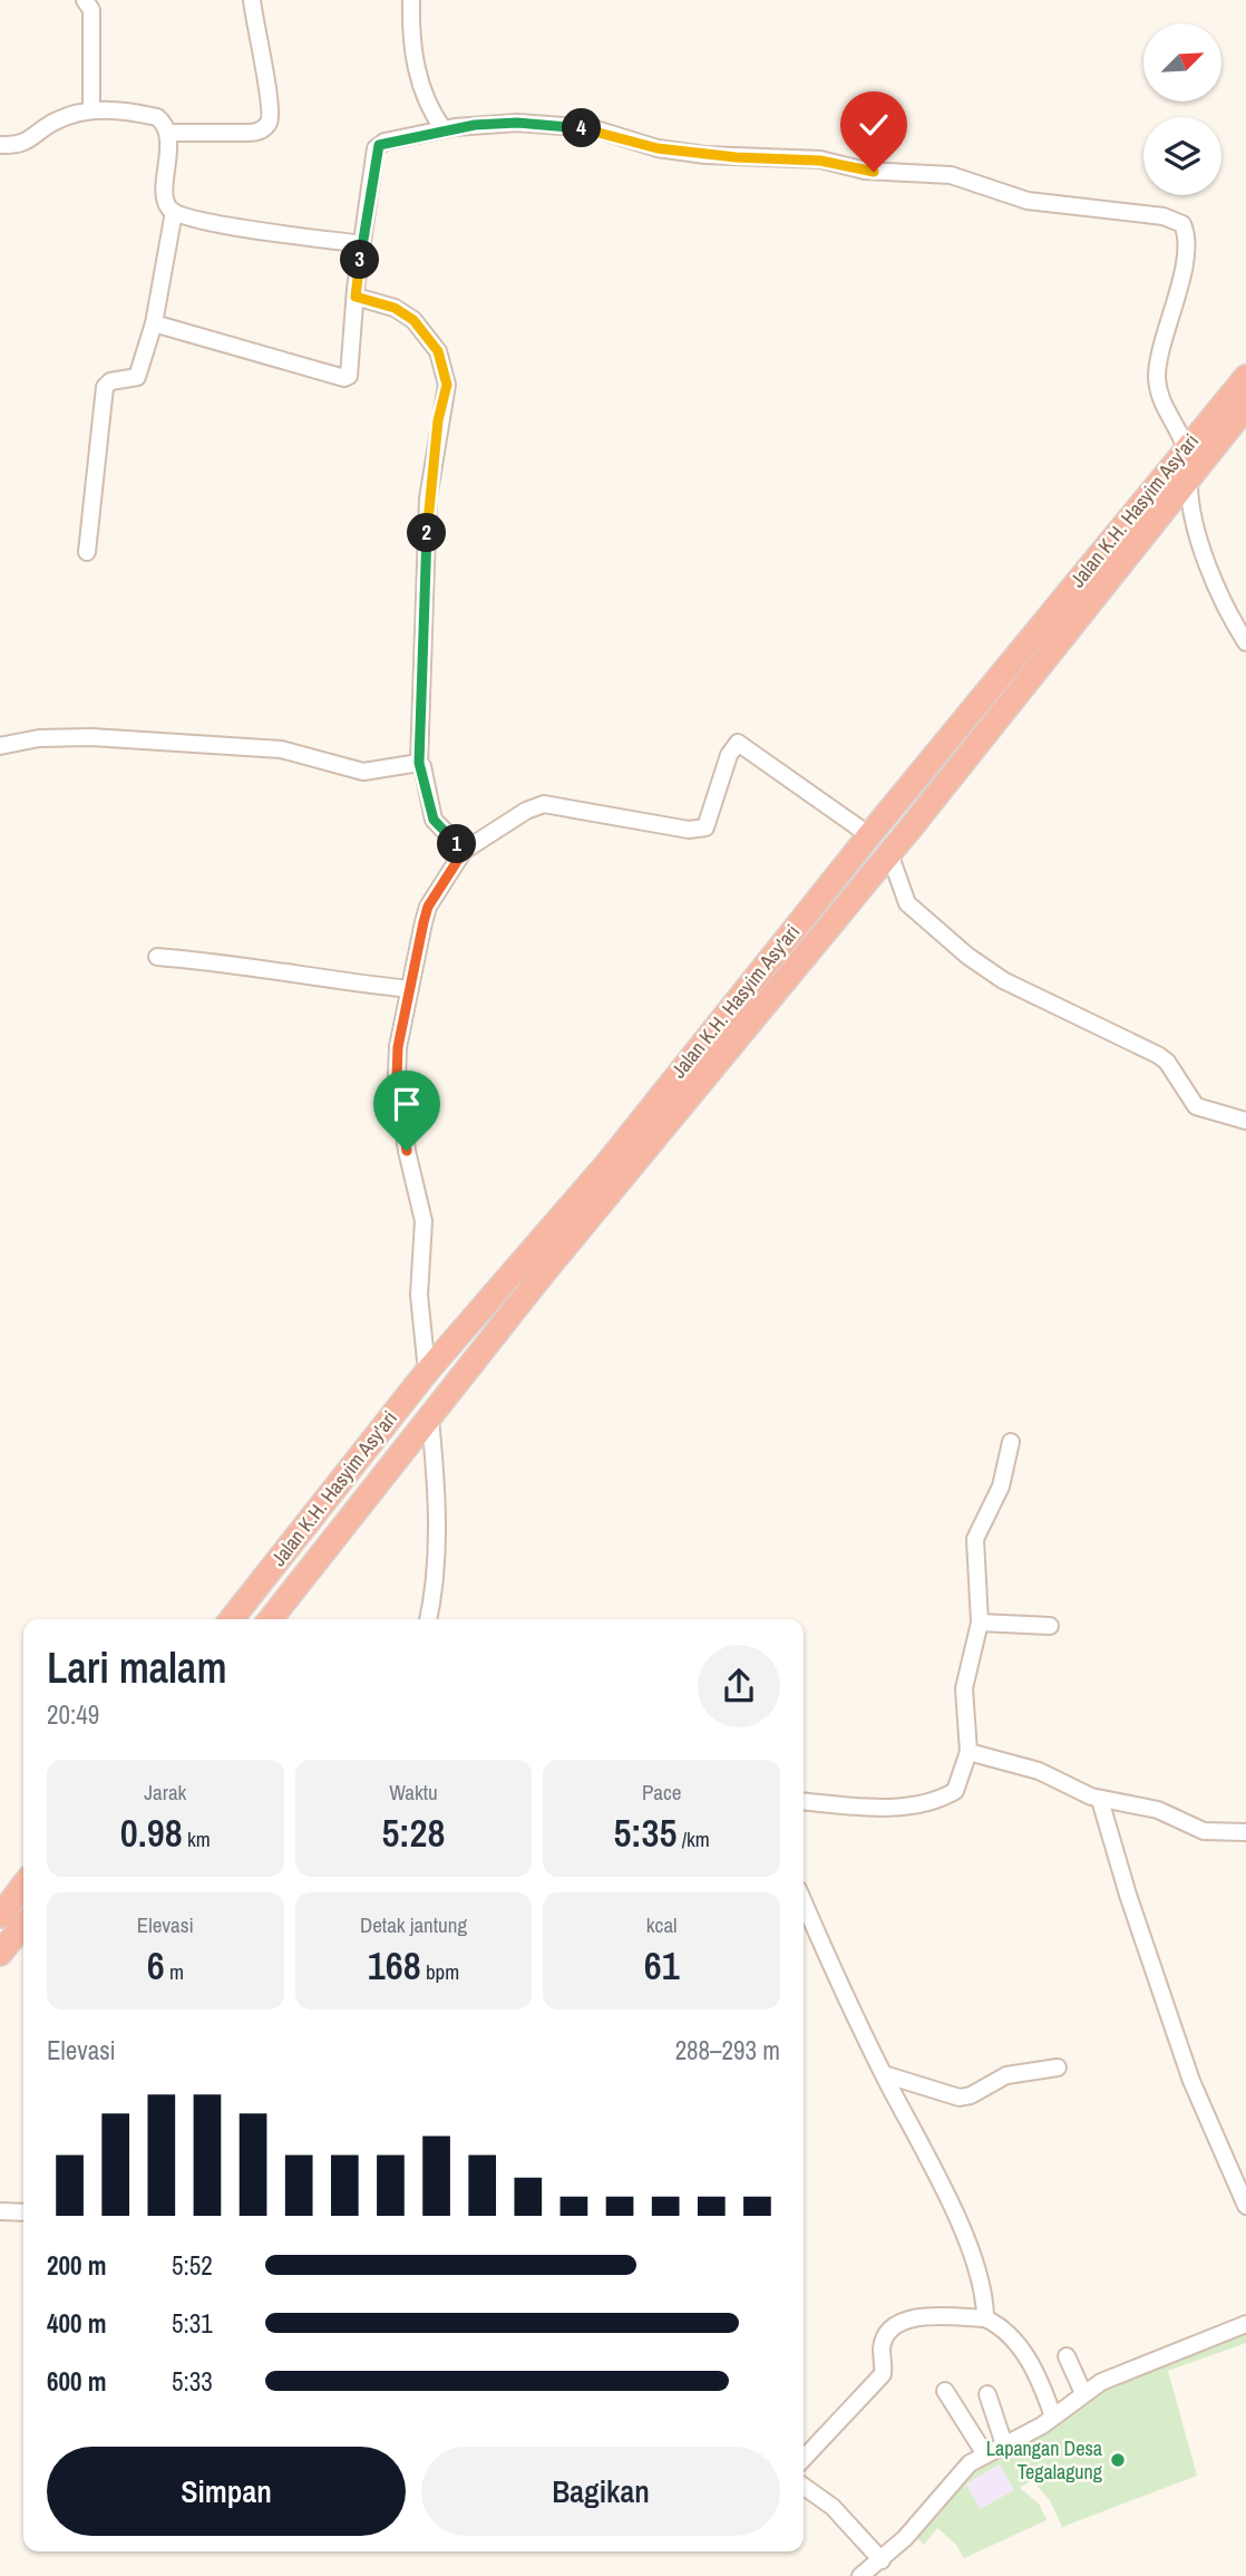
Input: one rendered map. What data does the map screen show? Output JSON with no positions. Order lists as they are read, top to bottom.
{
  "streets": {
    "highway": ["Jalan K.H. Hasyim Asy'ari"]
  },
  "places": ["Lapangan Desa Tegalagung"],
  "north": "top right",
  "page": {
    "pins": [
      "4",
      "3",
      "2",
      "1"
    ],
    "heading": ["Lari malam", "20:49"],
    "stats": [
      ["Jarak", "0.98 km"],
      ["Waktu", "5:28"],
      ["Pace", "5:35 /km"],
      ["Elevasi", "6 m"],
      ["Detak jantung", "168 bpm"],
      ["kcal", "61"]
    ],
    "chart": ["Elevasi", "288–293 m"],
    "list": [
      {
        "name": "200 m",
        "note": "5:52"
      },
      {
        "name": "400 m",
        "note": "5:31"
      },
      {
        "name": "600 m",
        "note": "5:33"
      }
    ],
    "buttons": ["Simpan", "Bagikan"]
  }
}
